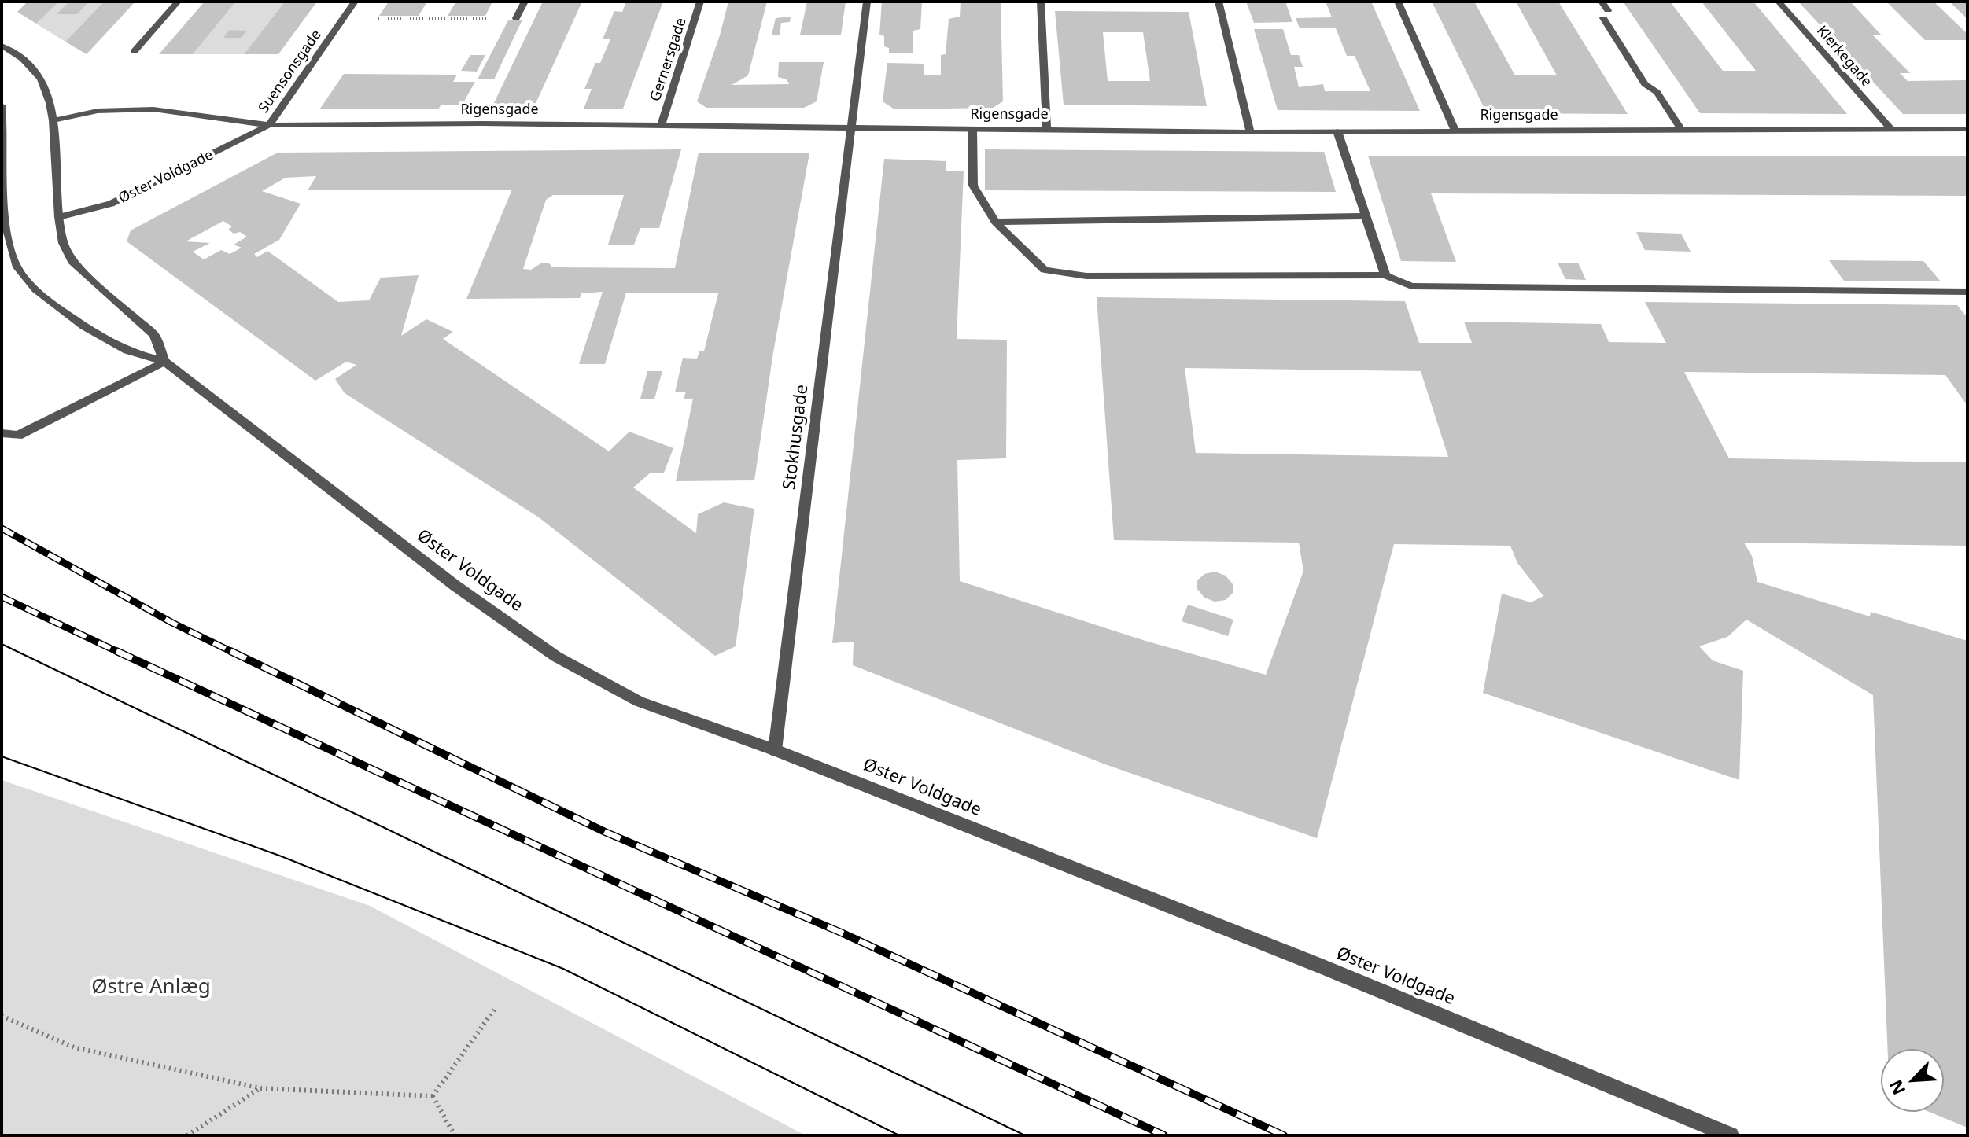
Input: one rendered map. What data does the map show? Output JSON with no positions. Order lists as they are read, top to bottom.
{
  "streets": {
    "street": [
      "Klerkegade",
      "Gernersgade",
      "Suensonsgade",
      "Rigensgade",
      "Øster Voldgade",
      "Stokhusgade"
    ]
  },
  "crossings": [
    ["Klerkegade", "Rigensgade"],
    ["Gernersgade", "Rigensgade"],
    ["Suensonsgade", "Rigensgade"],
    ["Suensonsgade", "Øster Voldgade"],
    ["Rigensgade", "Øster Voldgade"],
    ["Rigensgade", "Stokhusgade"],
    ["Øster Voldgade", "Stokhusgade"]
  ],
  "parks": ["Østre Anlæg"],
  "north": "bottom left"
}
